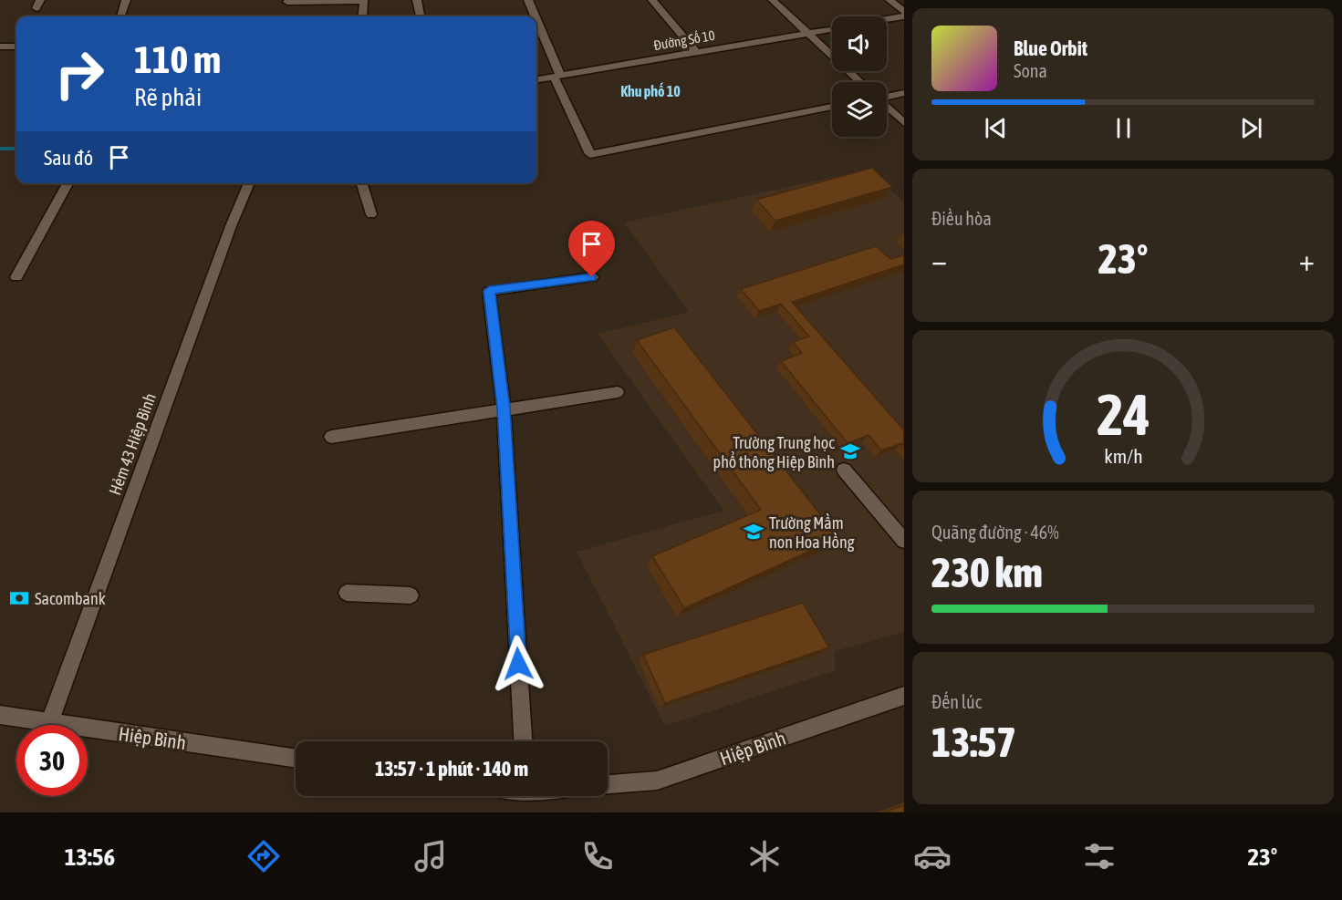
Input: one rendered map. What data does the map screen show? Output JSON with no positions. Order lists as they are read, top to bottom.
{
  "streets": {
    "street": ["Đường Số 10", "Hẻm 43 Hiệp Bình", "Hiệp Bình"]
  },
  "crossings": [
    ["Hẻm 43 Hiệp Bình", "Hiệp Bình"]
  ],
  "districts": ["Khu phố 10"],
  "places": {
    "school or university": ["Trường Trung học phổ thông Hiệp Bình", "Trường Mầm non Hoa Hồng"],
    "bank": ["Sacombank"]
  },
  "page": {
    "turn": ["110 m", "Rẽ phải"],
    "song": ["Blue Orbit", "Sona"],
    "then": "Sau đó",
    "tile": [
      "Điều hòa",
      ["Quãng đường · 46%", "230 km"],
      ["Đến lúc", "13:57"]
    ],
    "heat": ["−", "23°", "+"],
    "limit": "30",
    "trip": "13:57 · 1 phút · 140 m",
    "tabs": ["13:56", "23°"],
    "gauge": ["24", "km/h"]
  }
}
